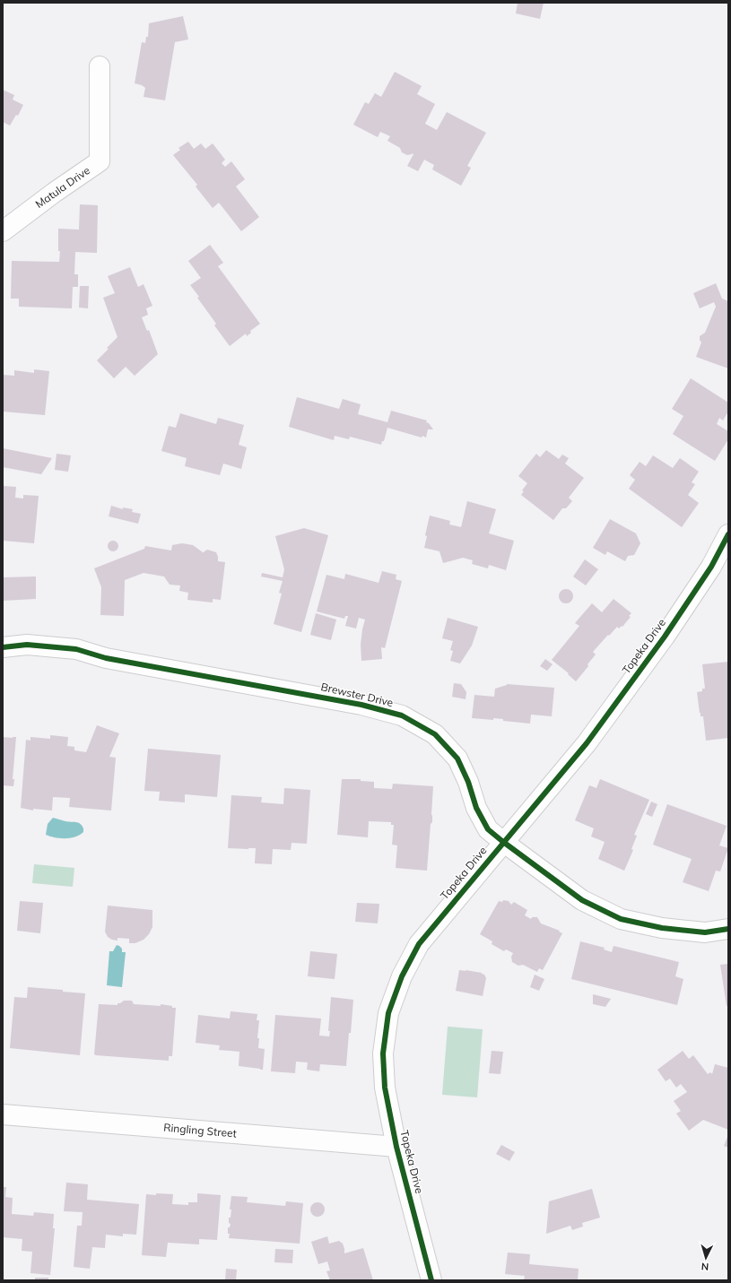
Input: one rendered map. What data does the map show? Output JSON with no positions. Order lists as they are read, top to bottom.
{
  "streets": {
    "street": [
      "Matula Drive",
      "Topeka Drive",
      "Brewster Drive",
      "Ringling Street"
    ]
  },
  "crossings": [
    ["Topeka Drive", "Brewster Drive"],
    ["Topeka Drive", "Ringling Street"]
  ],
  "north": "bottom"
}
